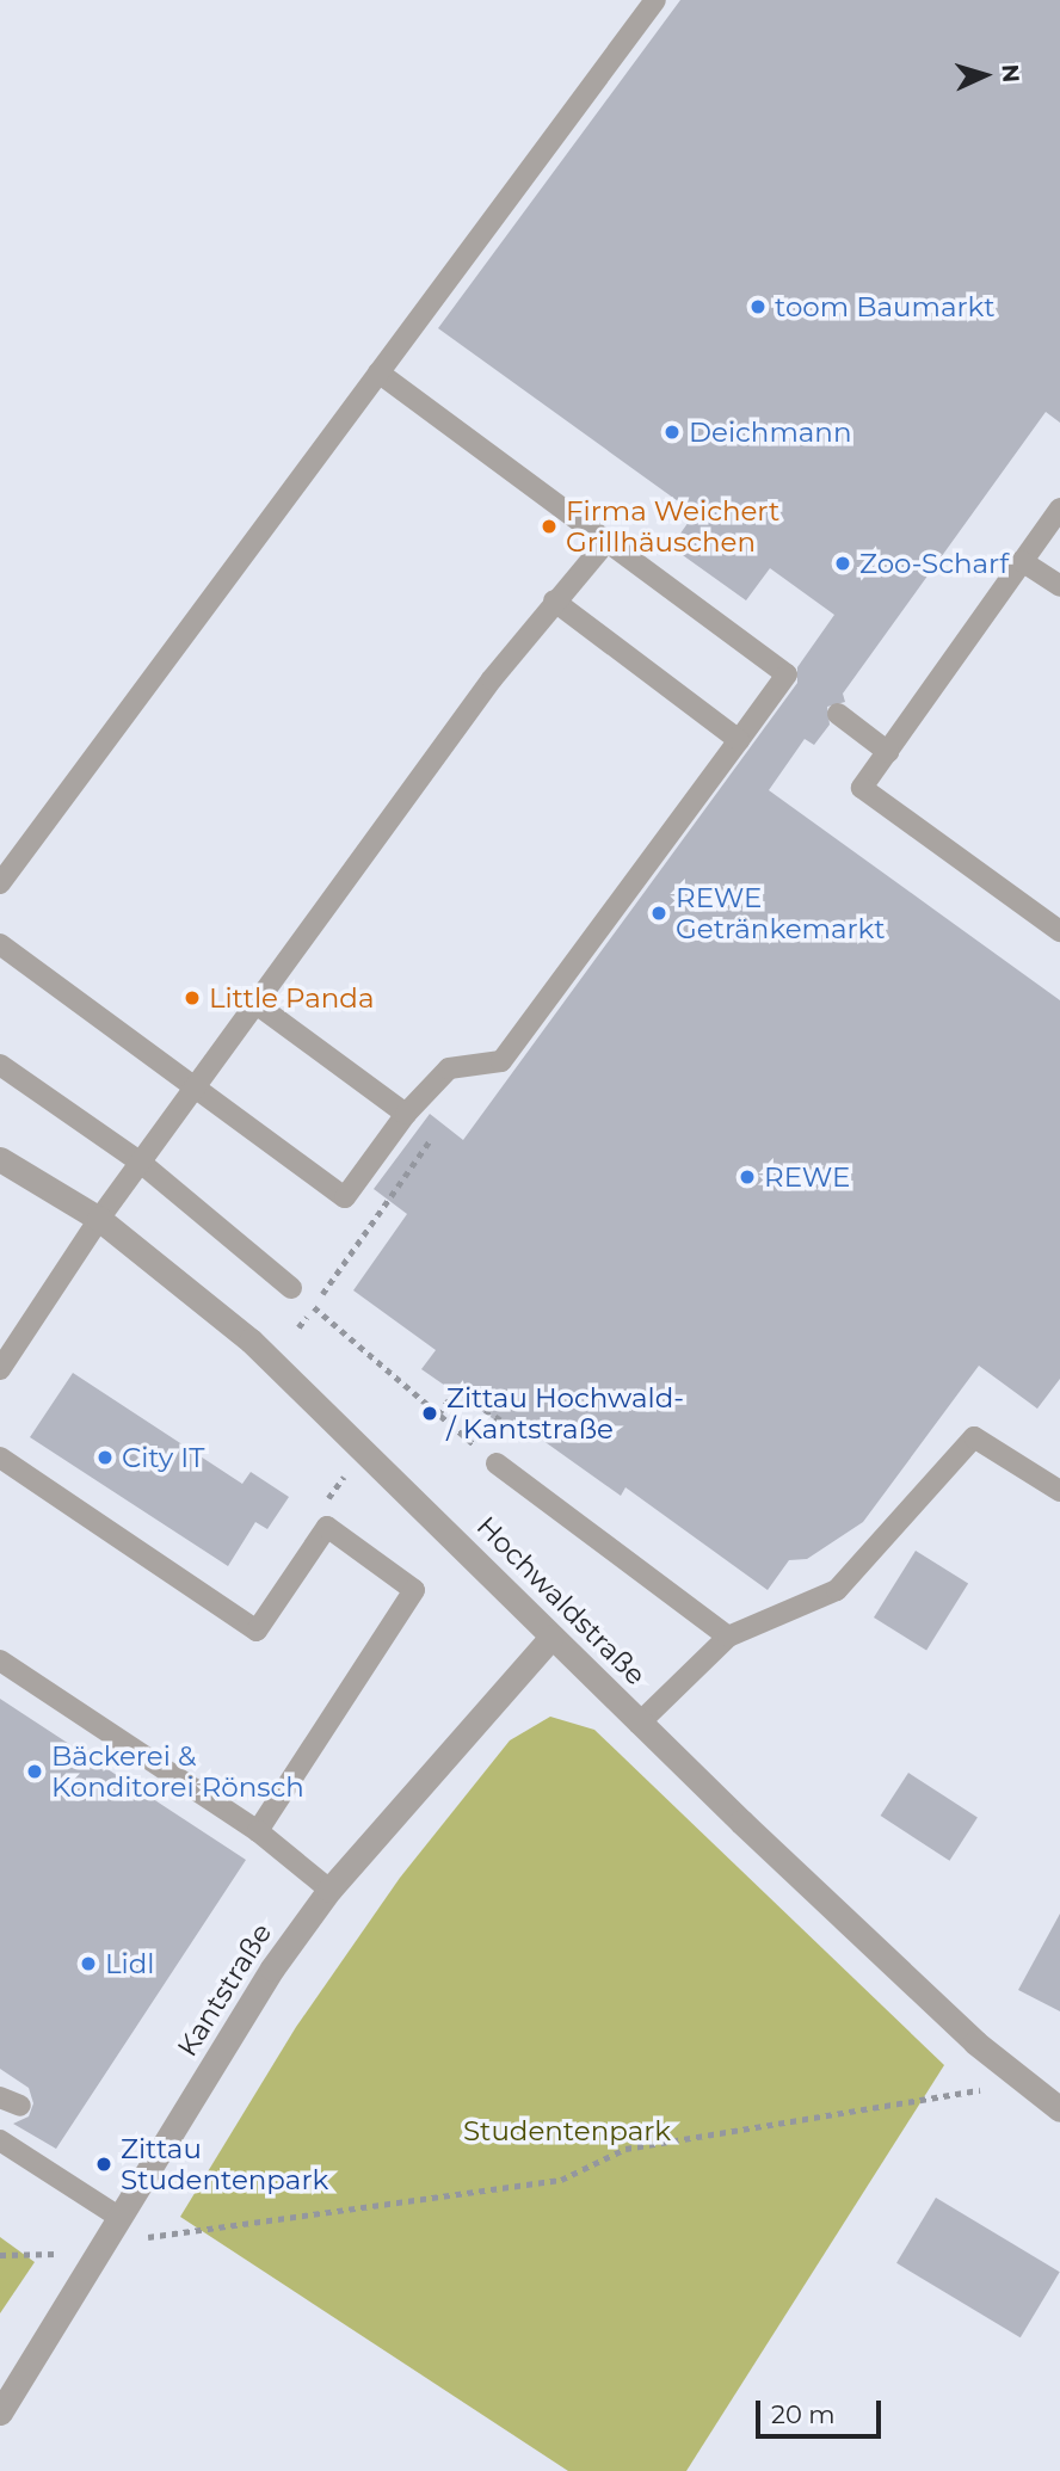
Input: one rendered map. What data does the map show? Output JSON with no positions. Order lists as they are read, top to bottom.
{
  "streets": {
    "street": ["Hochwaldstraße", "Kantstraße"]
  },
  "crossings": [
    ["Hochwaldstraße", "Kantstraße"]
  ],
  "parks": ["Studentenpark"],
  "places": [
    "toom Baumarkt",
    "Deichmann",
    "Firma Weichert Grillhäuschen",
    "Zoo-Scharf",
    "REWE Getränkemarkt",
    "Little Panda",
    "REWE",
    "Zittau Hochwald- / Kantstraße",
    "City IT",
    "Bäckerei & Konditorei Rönsch",
    "Lidl",
    "Zittau Studentenpark"
  ],
  "scale_bar": "20 m",
  "north": "right"
}
